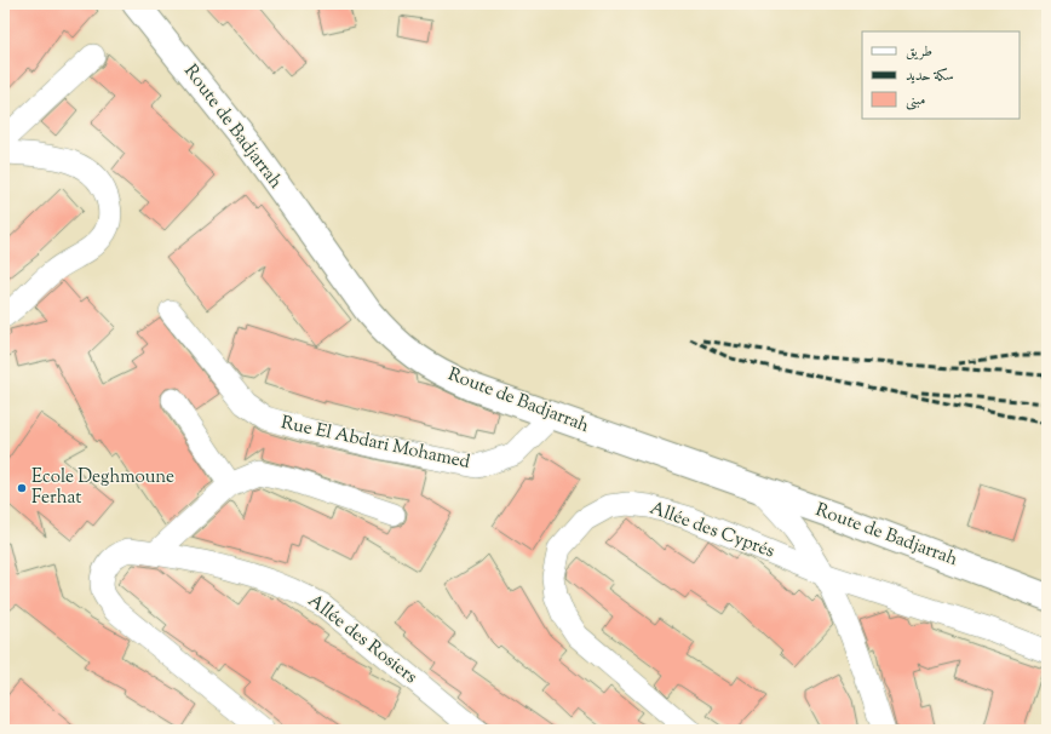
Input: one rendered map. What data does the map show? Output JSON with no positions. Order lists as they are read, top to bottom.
{
  "streets": {
    "main road": ["Route de Badjarrah"],
    "street": ["Rue El Abdari Mohamed", "Allée des Cyprés", "Allée des Rosiers"]
  },
  "crossings": [
    ["Route de Badjarrah", "Rue El Abdari Mohamed"]
  ],
  "places": ["Ecole Deghmoune Ferhat"],
  "legend": ["طريق", "سكة حديد", "مبنى"]
}
